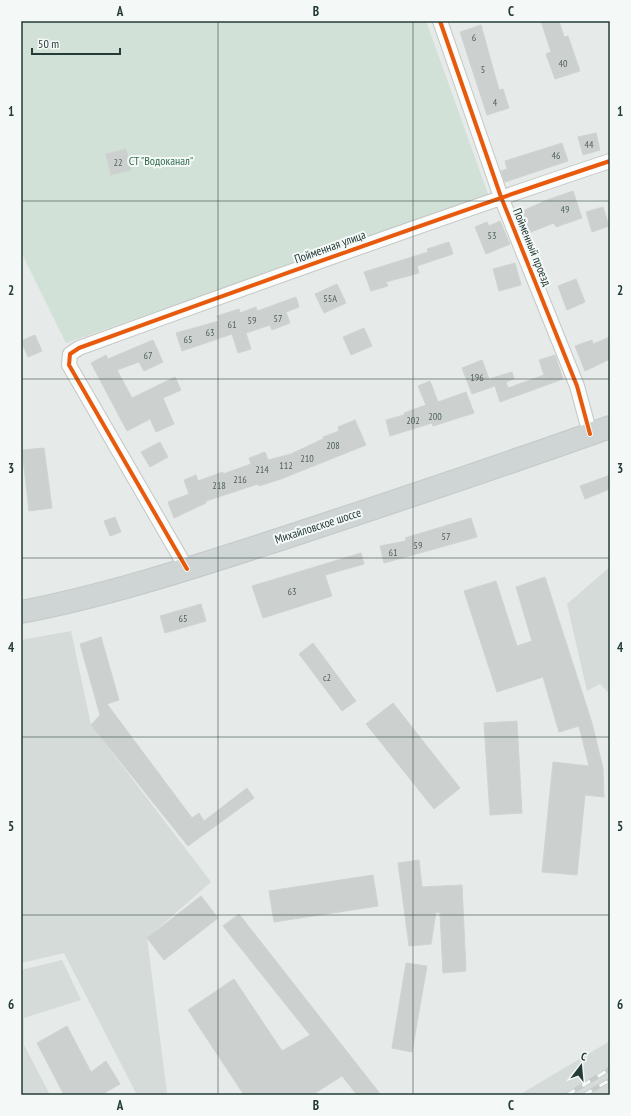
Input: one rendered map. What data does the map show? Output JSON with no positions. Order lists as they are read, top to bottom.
{
  "streets": {
    "main road": ["Михайловское шоссе"],
    "street": ["Пойменная улица", "Пойменный проезд"]
  },
  "crossings": [
    ["Пойменная улица", "Пойменный проезд"],
    ["Пойменная улица", "Михайловское шоссе"],
    ["Пойменный проезд", "Михайловское шоссе"]
  ],
  "parks": ["СТ \"Водоканал\""],
  "house_numbers": [
    "6",
    "40",
    "5",
    "4",
    "44",
    "46",
    "22",
    "49",
    "53",
    "55А",
    "57",
    "59",
    "61",
    "63",
    "65",
    "67",
    "196",
    "200",
    "202",
    "208",
    "210",
    "112",
    "214",
    "216",
    "218",
    "57",
    "59",
    "61",
    "63",
    "65",
    "с2"
  ],
  "scale_bar": "50 m",
  "north": "top",
  "grid": {
    "columns": ["A", "B", "C"],
    "rows": [
      "1",
      "2",
      "3",
      "4",
      "5",
      "6"
    ]
  }
}
